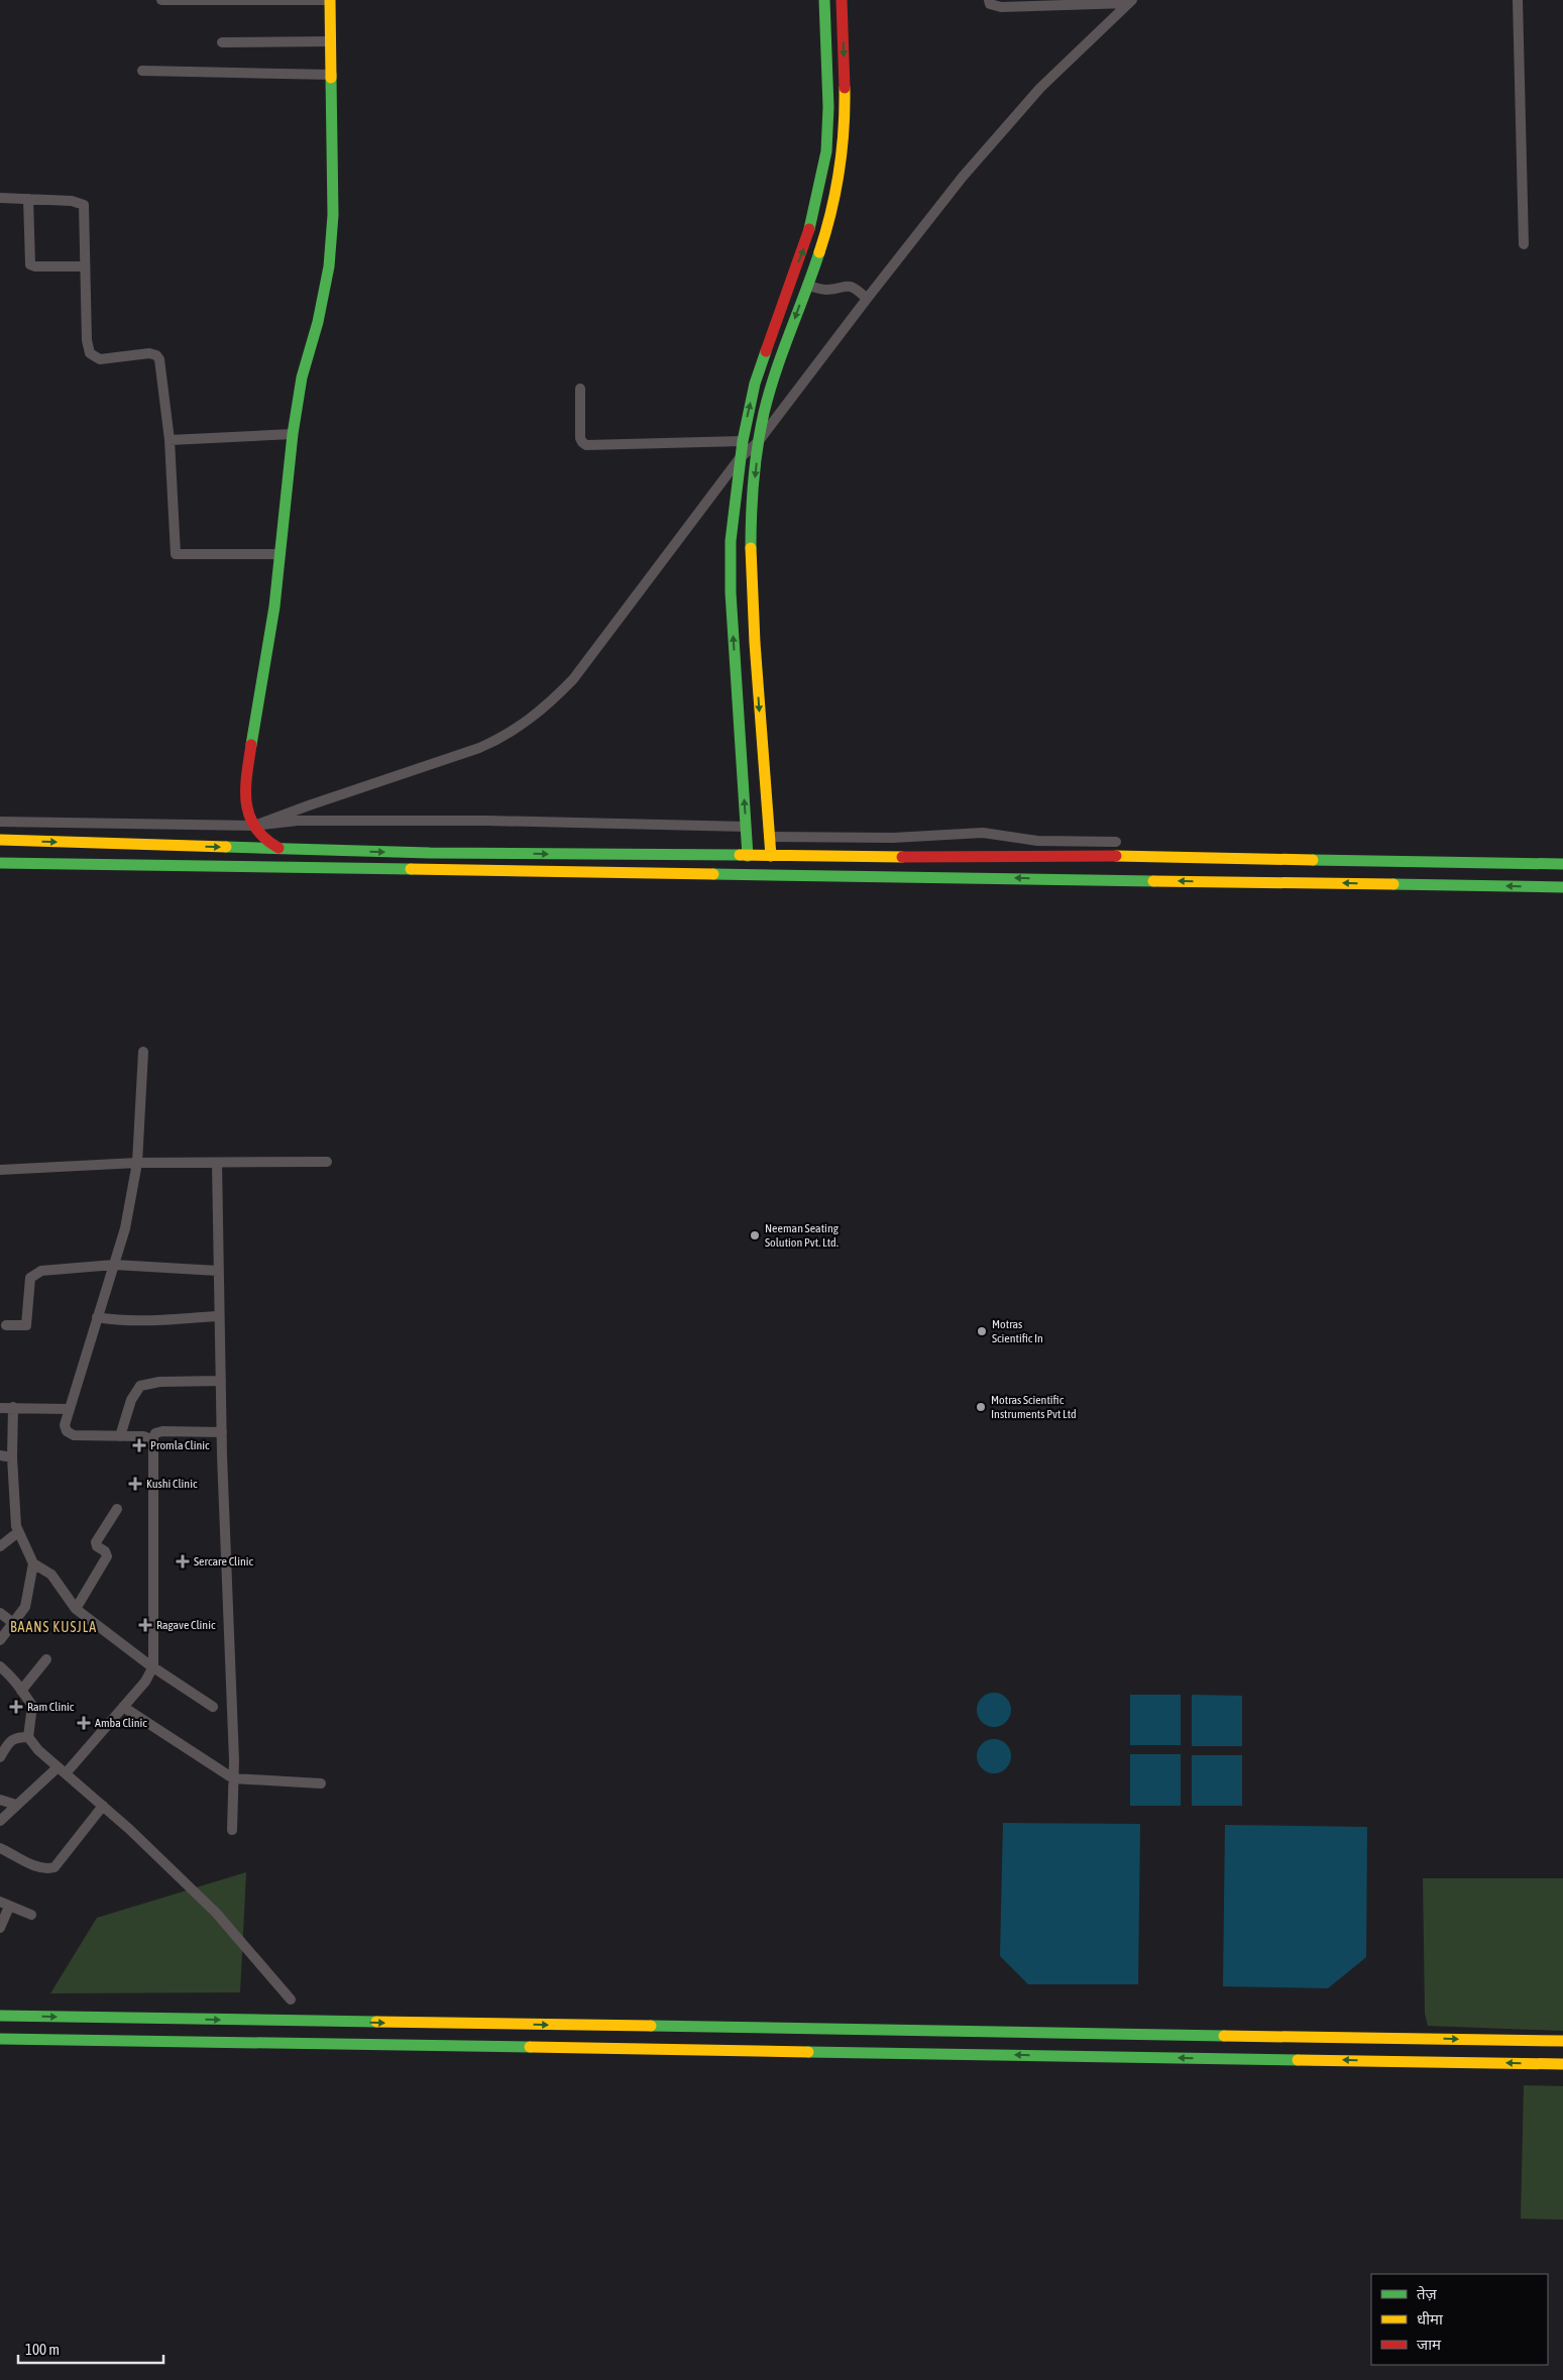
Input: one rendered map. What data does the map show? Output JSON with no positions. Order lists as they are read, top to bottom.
{
  "districts": ["BAANS KUSJLA"],
  "places": {
    "other": ["Neeman Seating Solution Pvt. Ltd.", "Motras Scientific In", "Motras Scientific Instruments Pvt Ltd"],
    "health": [
      "Promla Clinic",
      "Kushi Clinic",
      "Sercare Clinic",
      "Ragave Clinic",
      "Ram Clinic",
      "Amba Clinic"
    ]
  },
  "legend": ["तेज़", "धीमा", "जाम"],
  "scale_bar": "100 m"
}
